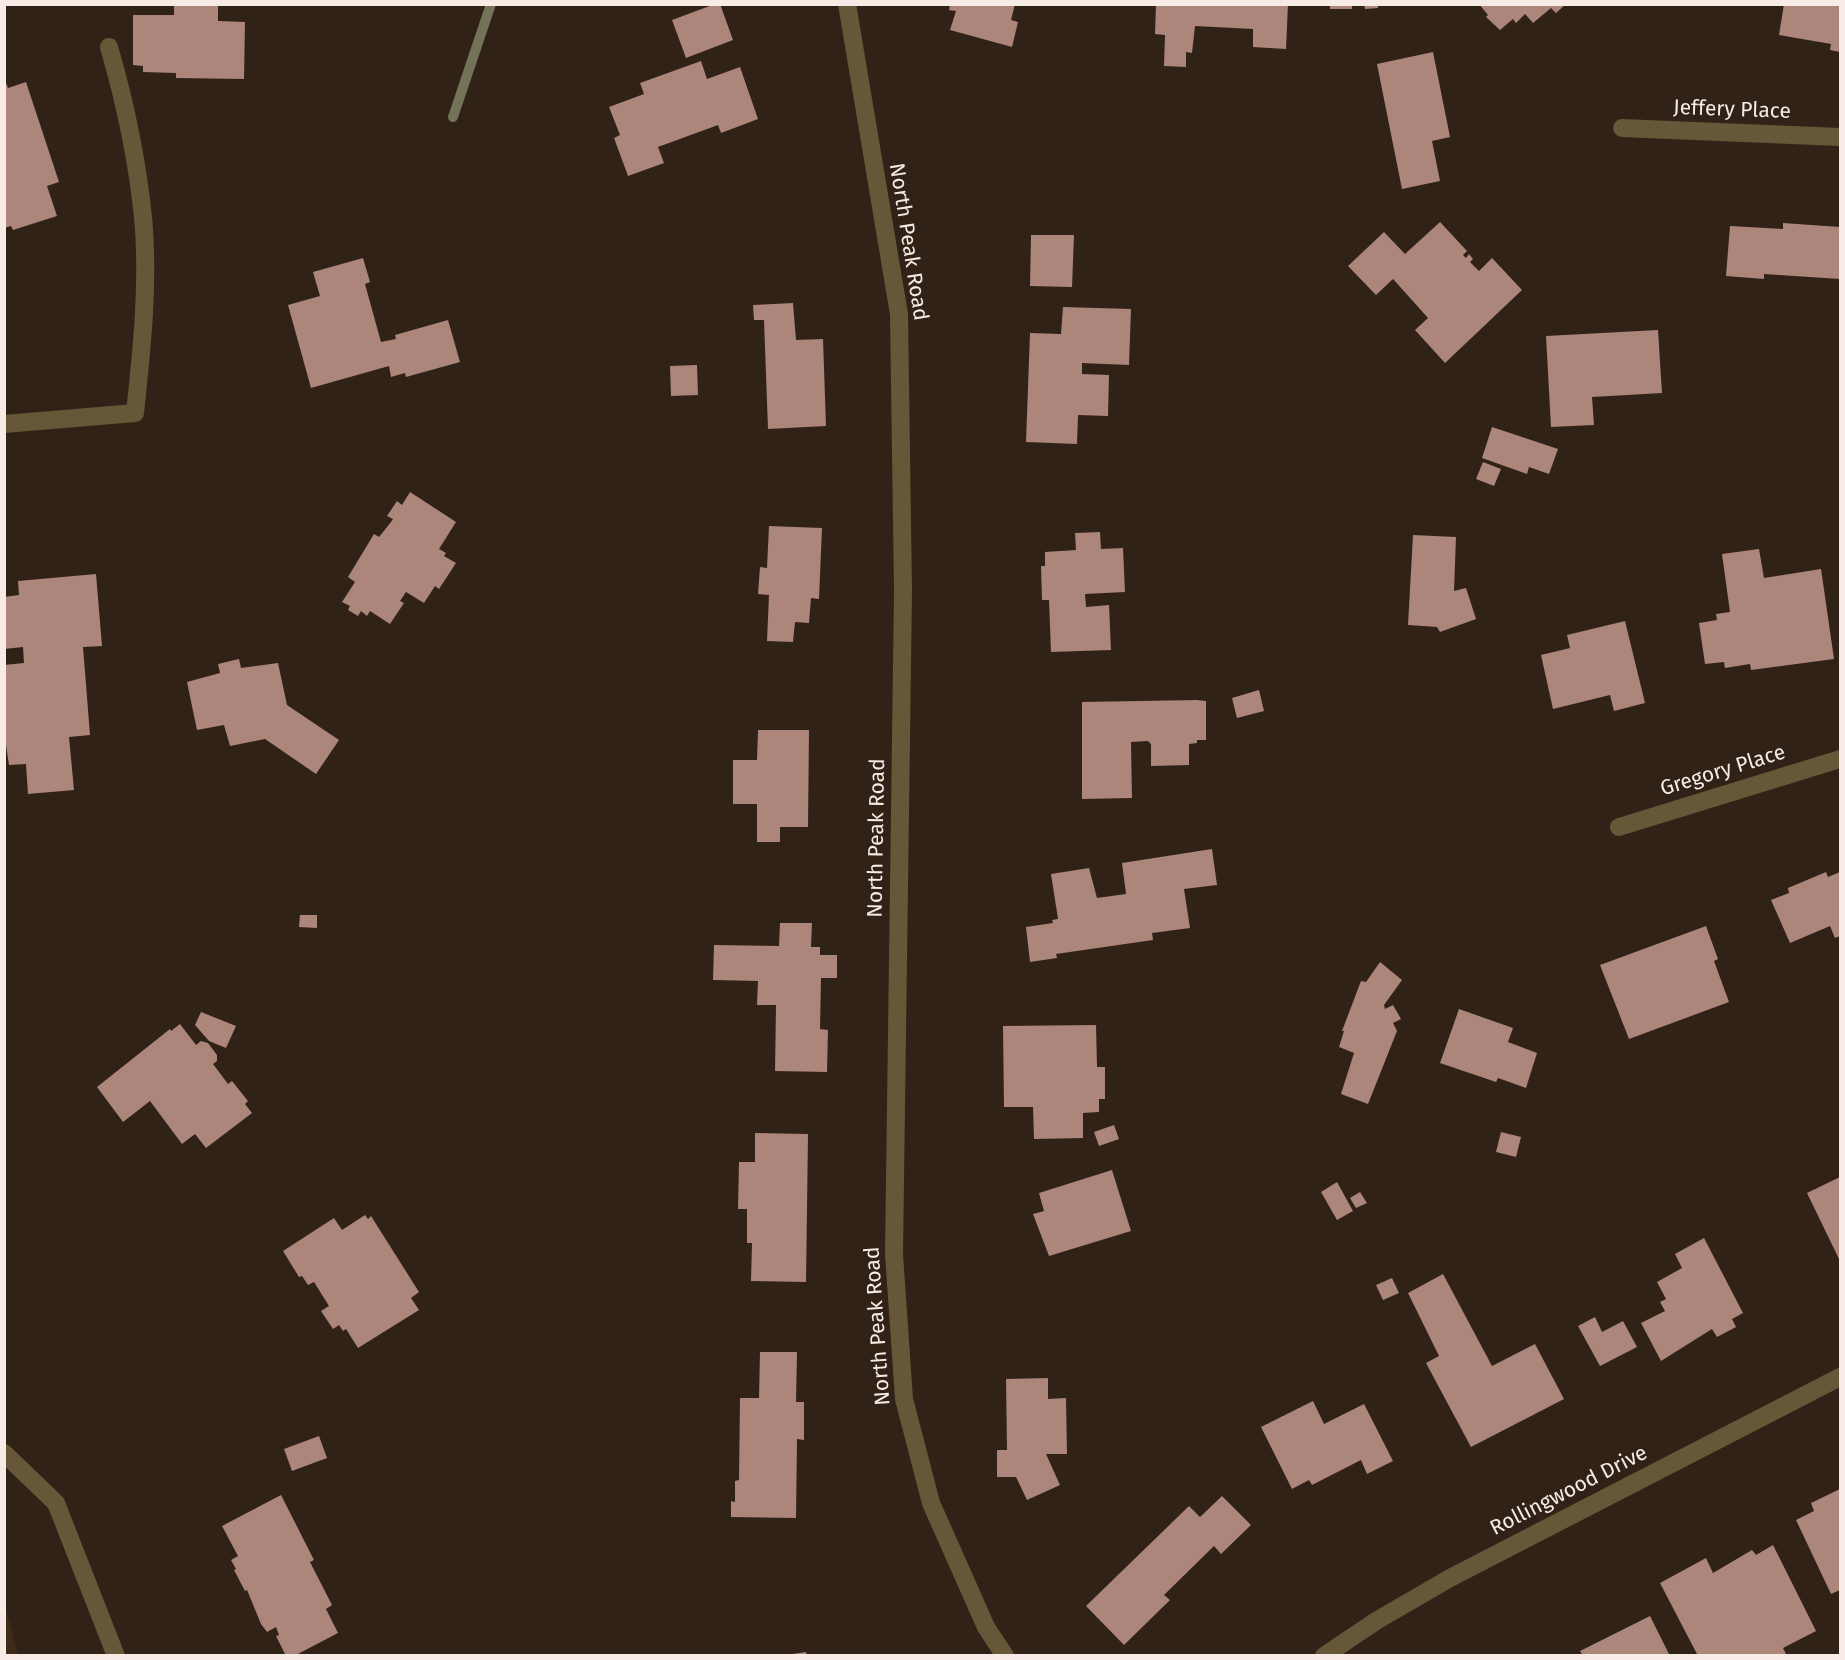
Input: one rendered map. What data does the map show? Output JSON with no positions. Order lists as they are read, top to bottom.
{
  "streets": {
    "street": [
      "Jeffery Place",
      "North Peak Road",
      "Gregory Place",
      "Rollingwood Drive"
    ]
  }
}
